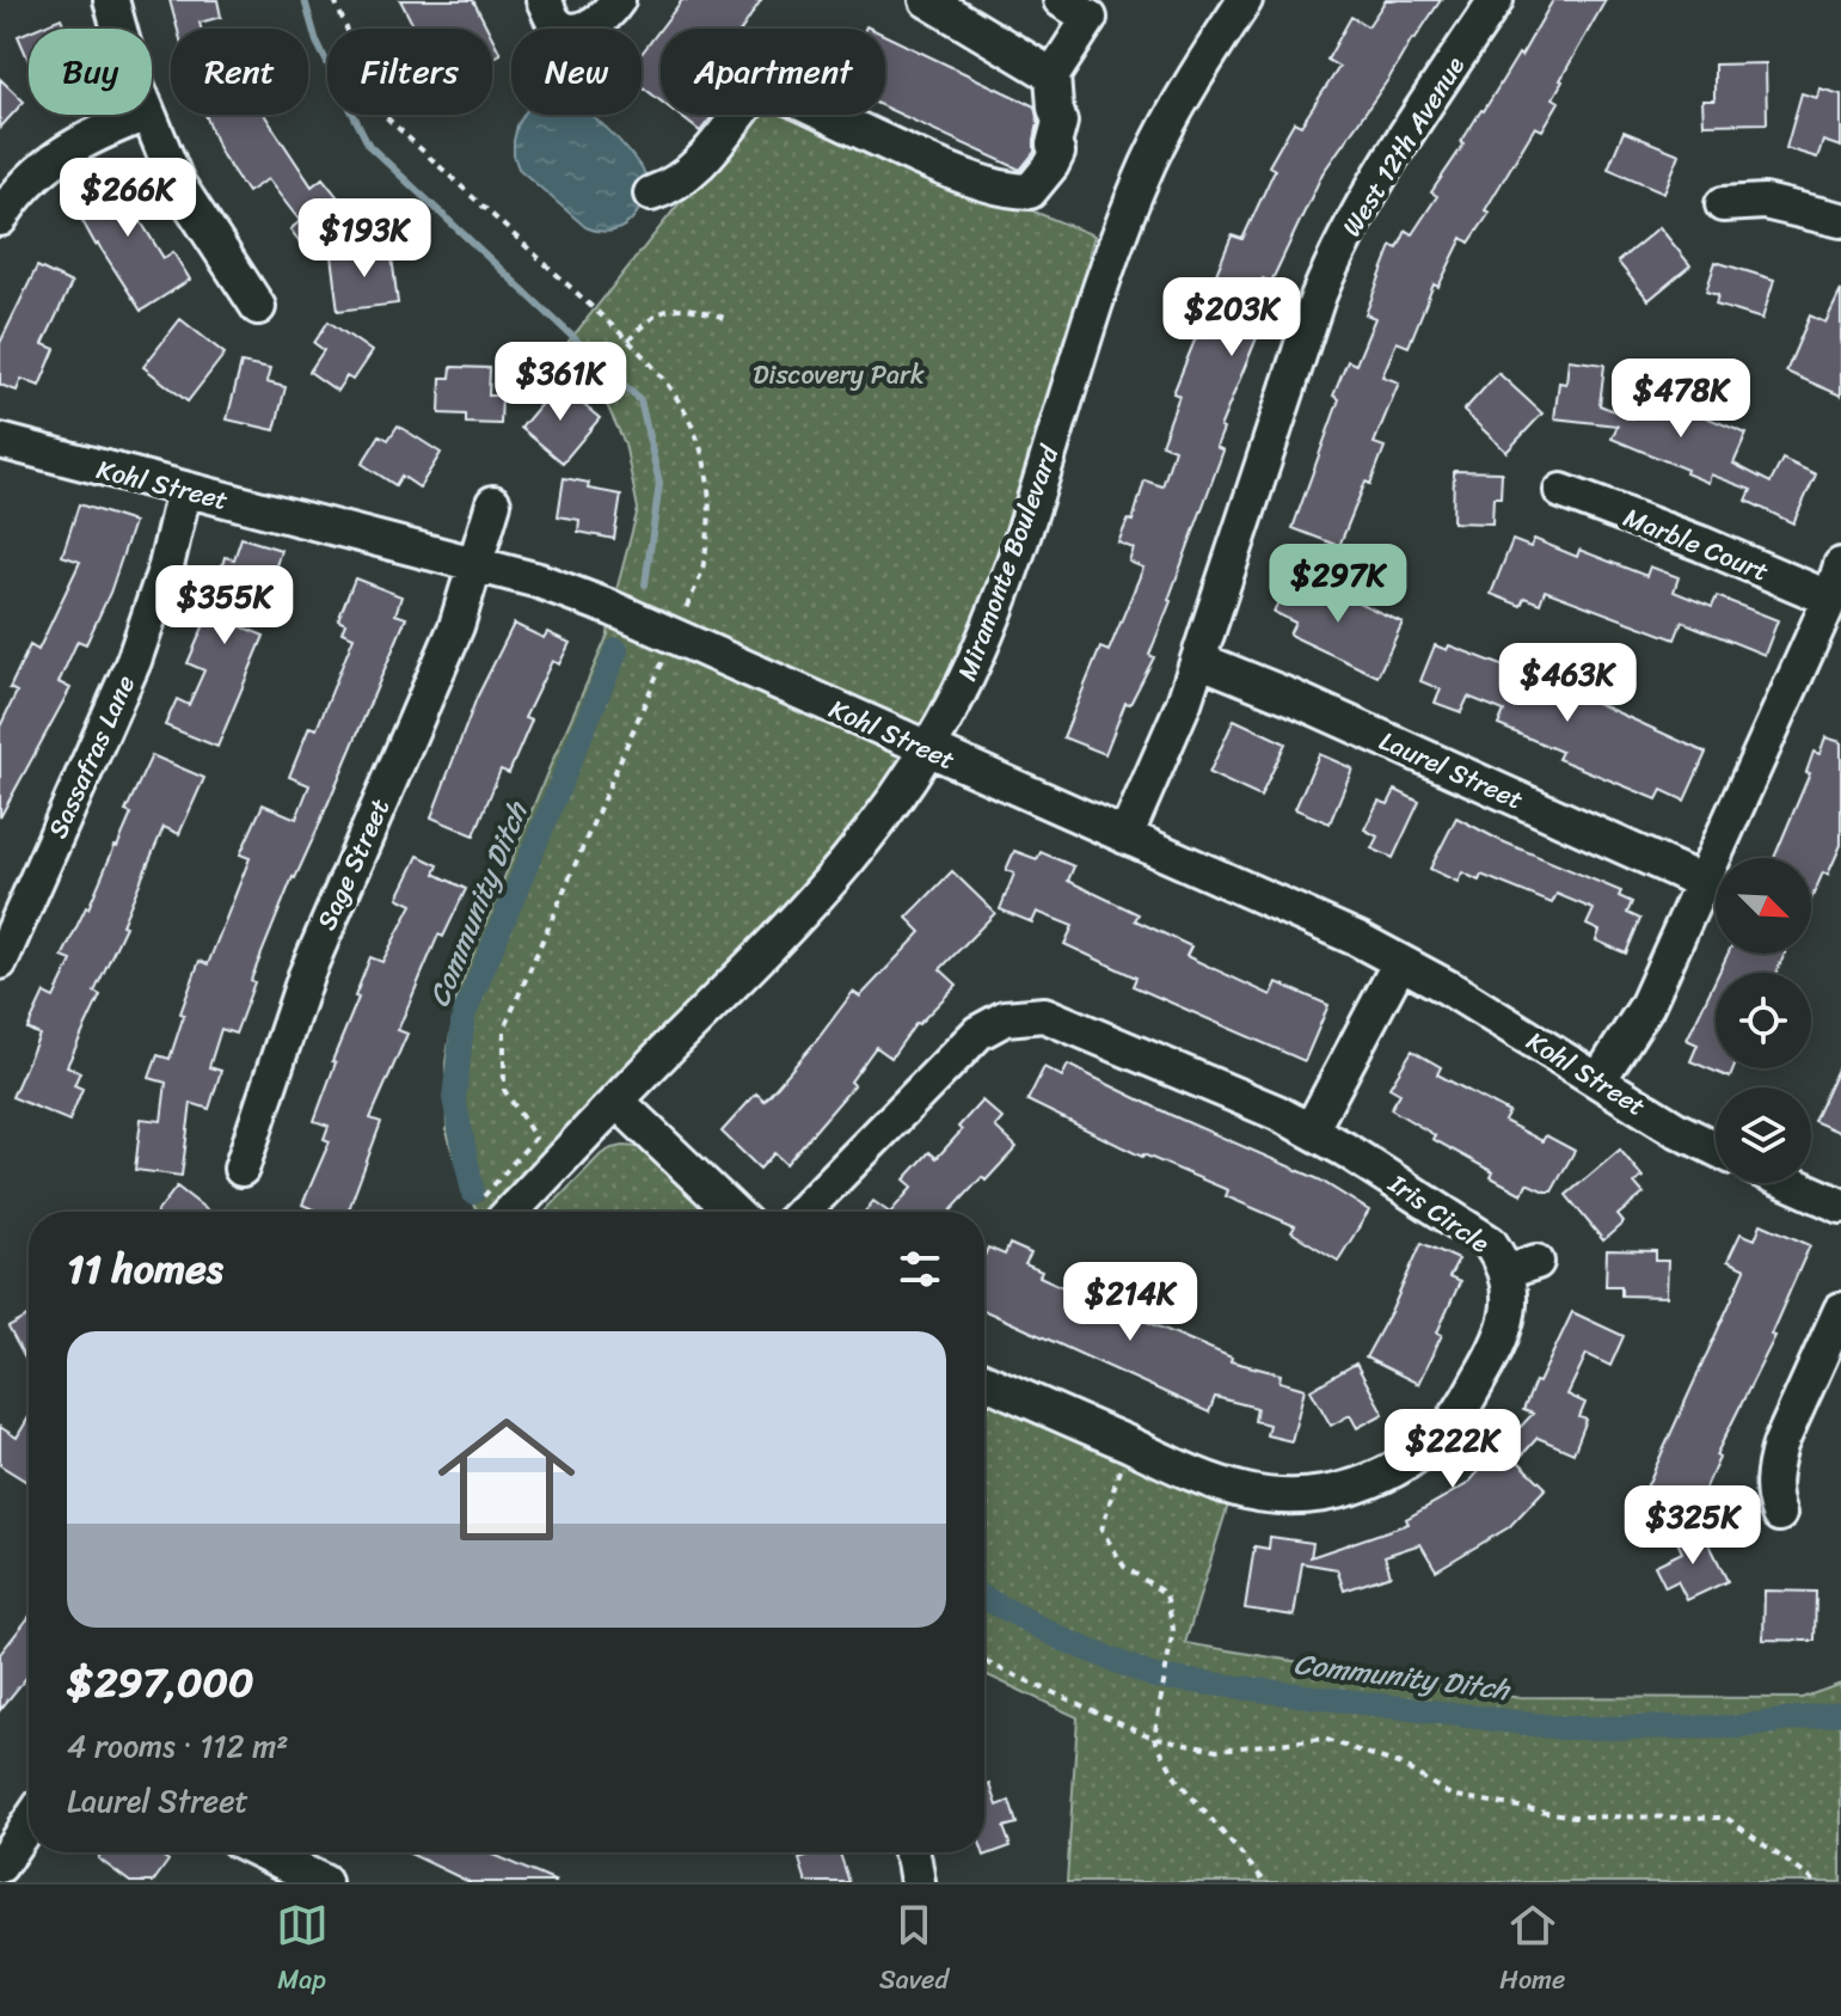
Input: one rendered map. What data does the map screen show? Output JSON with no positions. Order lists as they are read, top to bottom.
{
  "streets": {
    "street": [
      "West 12th Avenue",
      "Kohl Street",
      "Marble Court",
      "Miramonte Boulevard",
      "Sassafras Lane",
      "Laurel Street",
      "Sage Street",
      "Iris Circle"
    ]
  },
  "crossings": [
    ["West 12th Avenue", "Kohl Street"],
    ["West 12th Avenue", "Laurel Street"],
    ["Kohl Street", "Miramonte Boulevard"],
    ["Kohl Street", "Sassafras Lane"],
    ["Kohl Street", "Sage Street"]
  ],
  "water": ["Community Ditch"],
  "parks": ["Discovery Park"],
  "north": "bottom right",
  "page": {
    "chip": [
      "Buy",
      "Rent",
      "Filters",
      "New",
      "Apartment"
    ],
    "price": [
      "$266K",
      "$193K",
      "$203K",
      "$361K",
      "$478K",
      "$297K",
      "$355K",
      "$463K",
      "$214K",
      "$222K",
      "$325K"
    ],
    "heading": "11 homes",
    "list": [
      {
        "name": "$297,000",
        "note": "4 rooms · 112 m² · Laurel Street"
      }
    ],
    "tabs": ["Map", "Saved", "Home"]
  }
}
